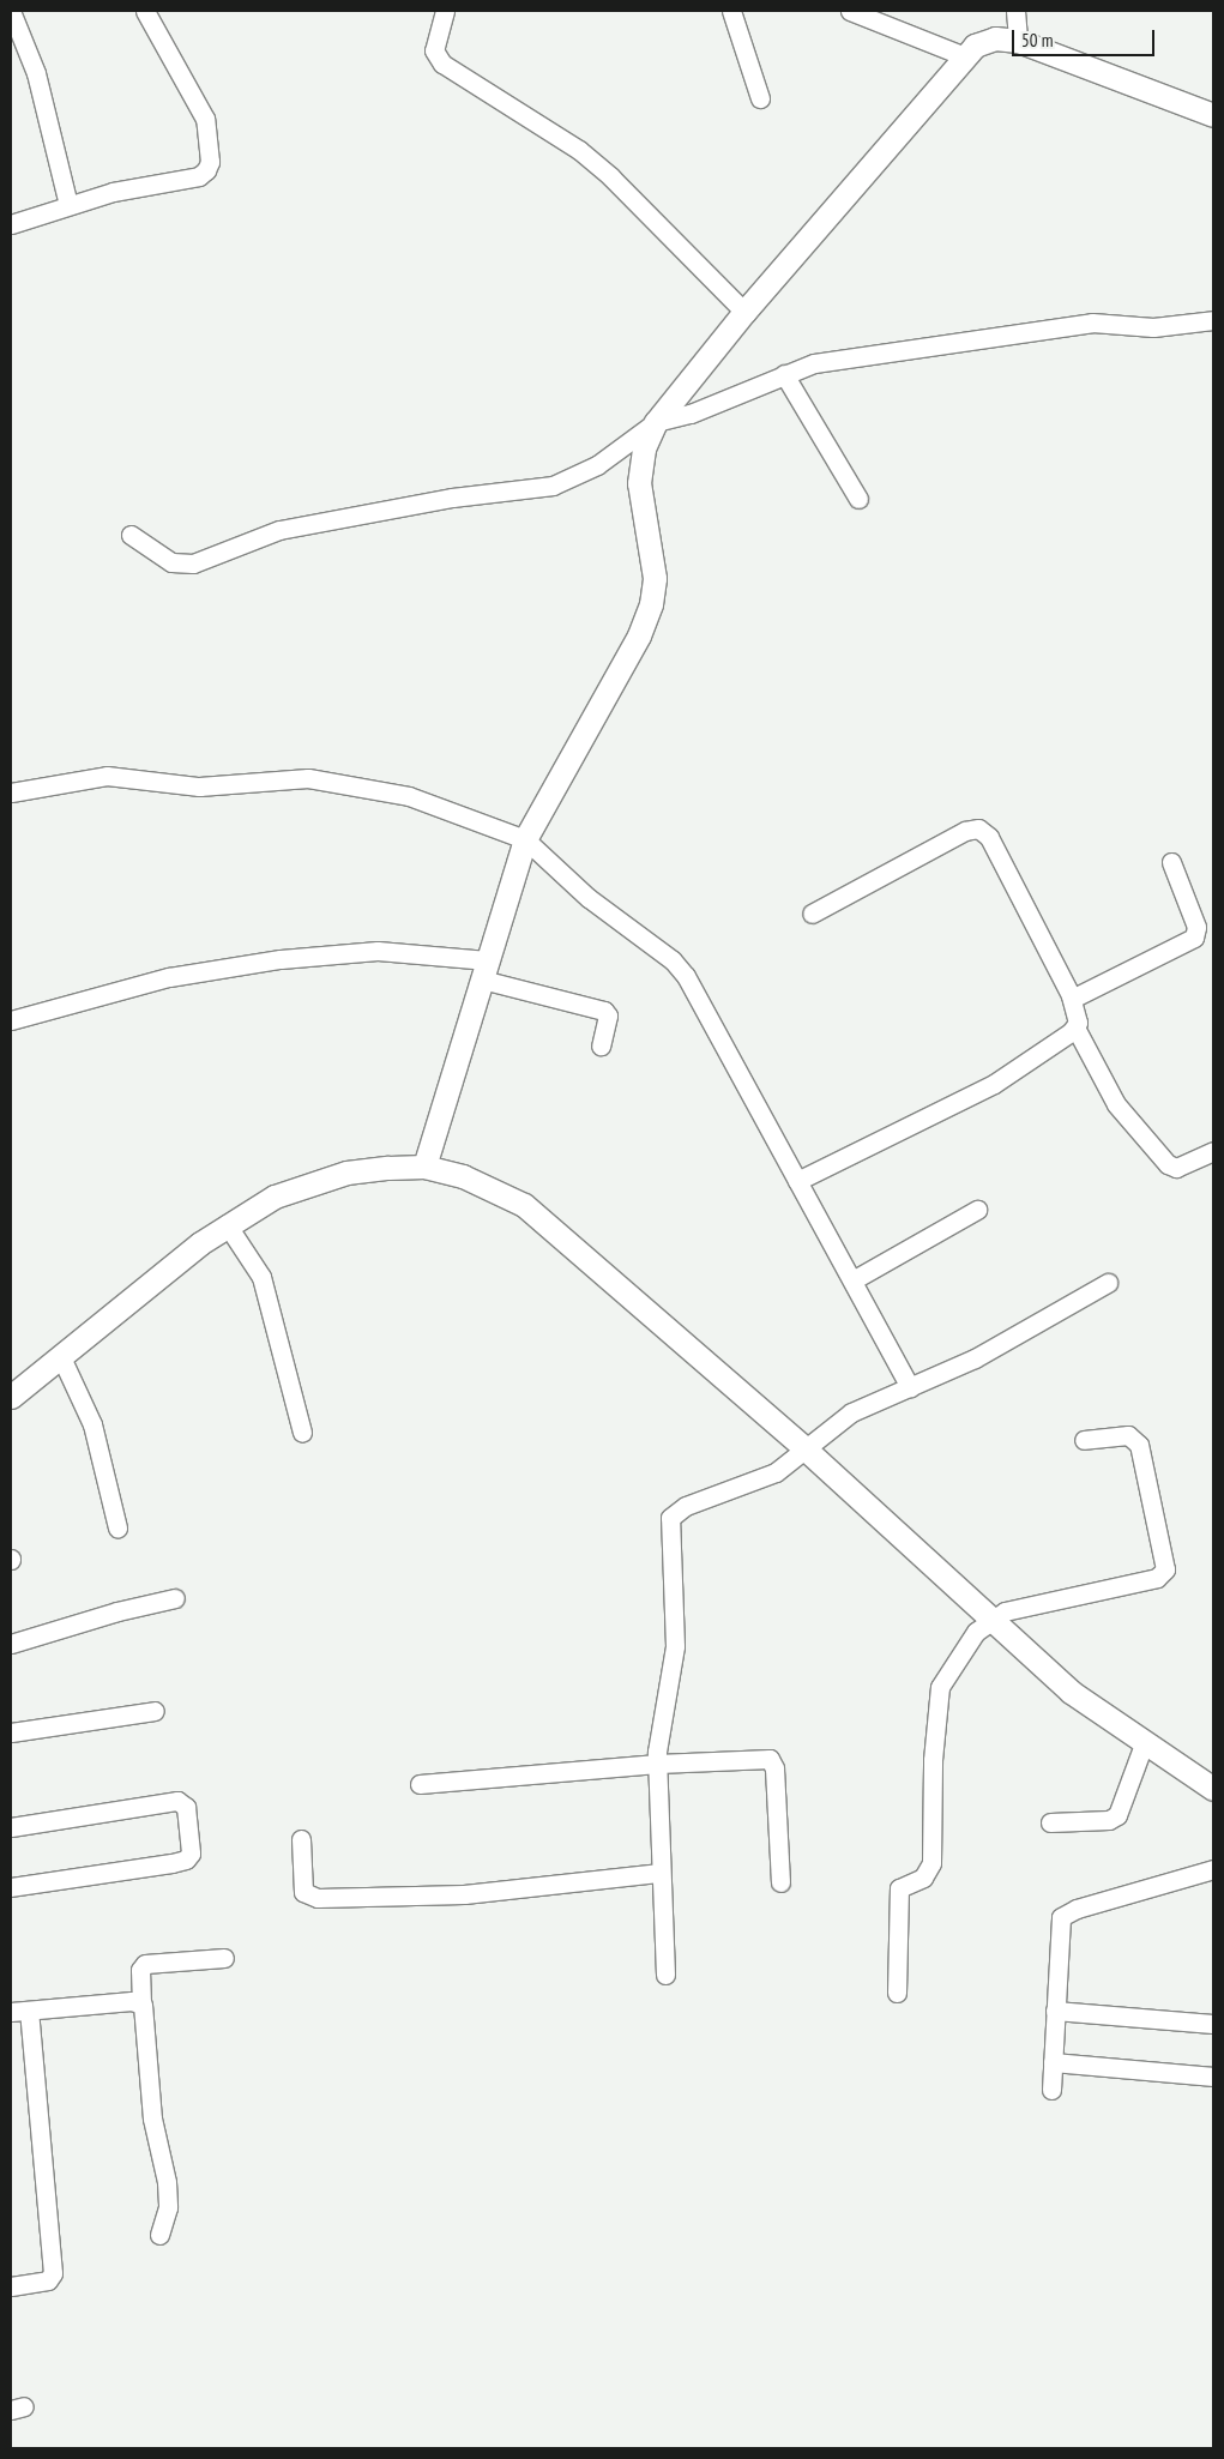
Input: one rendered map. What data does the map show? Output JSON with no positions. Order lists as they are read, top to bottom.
{
  "scale_bar": "50 m"
}
